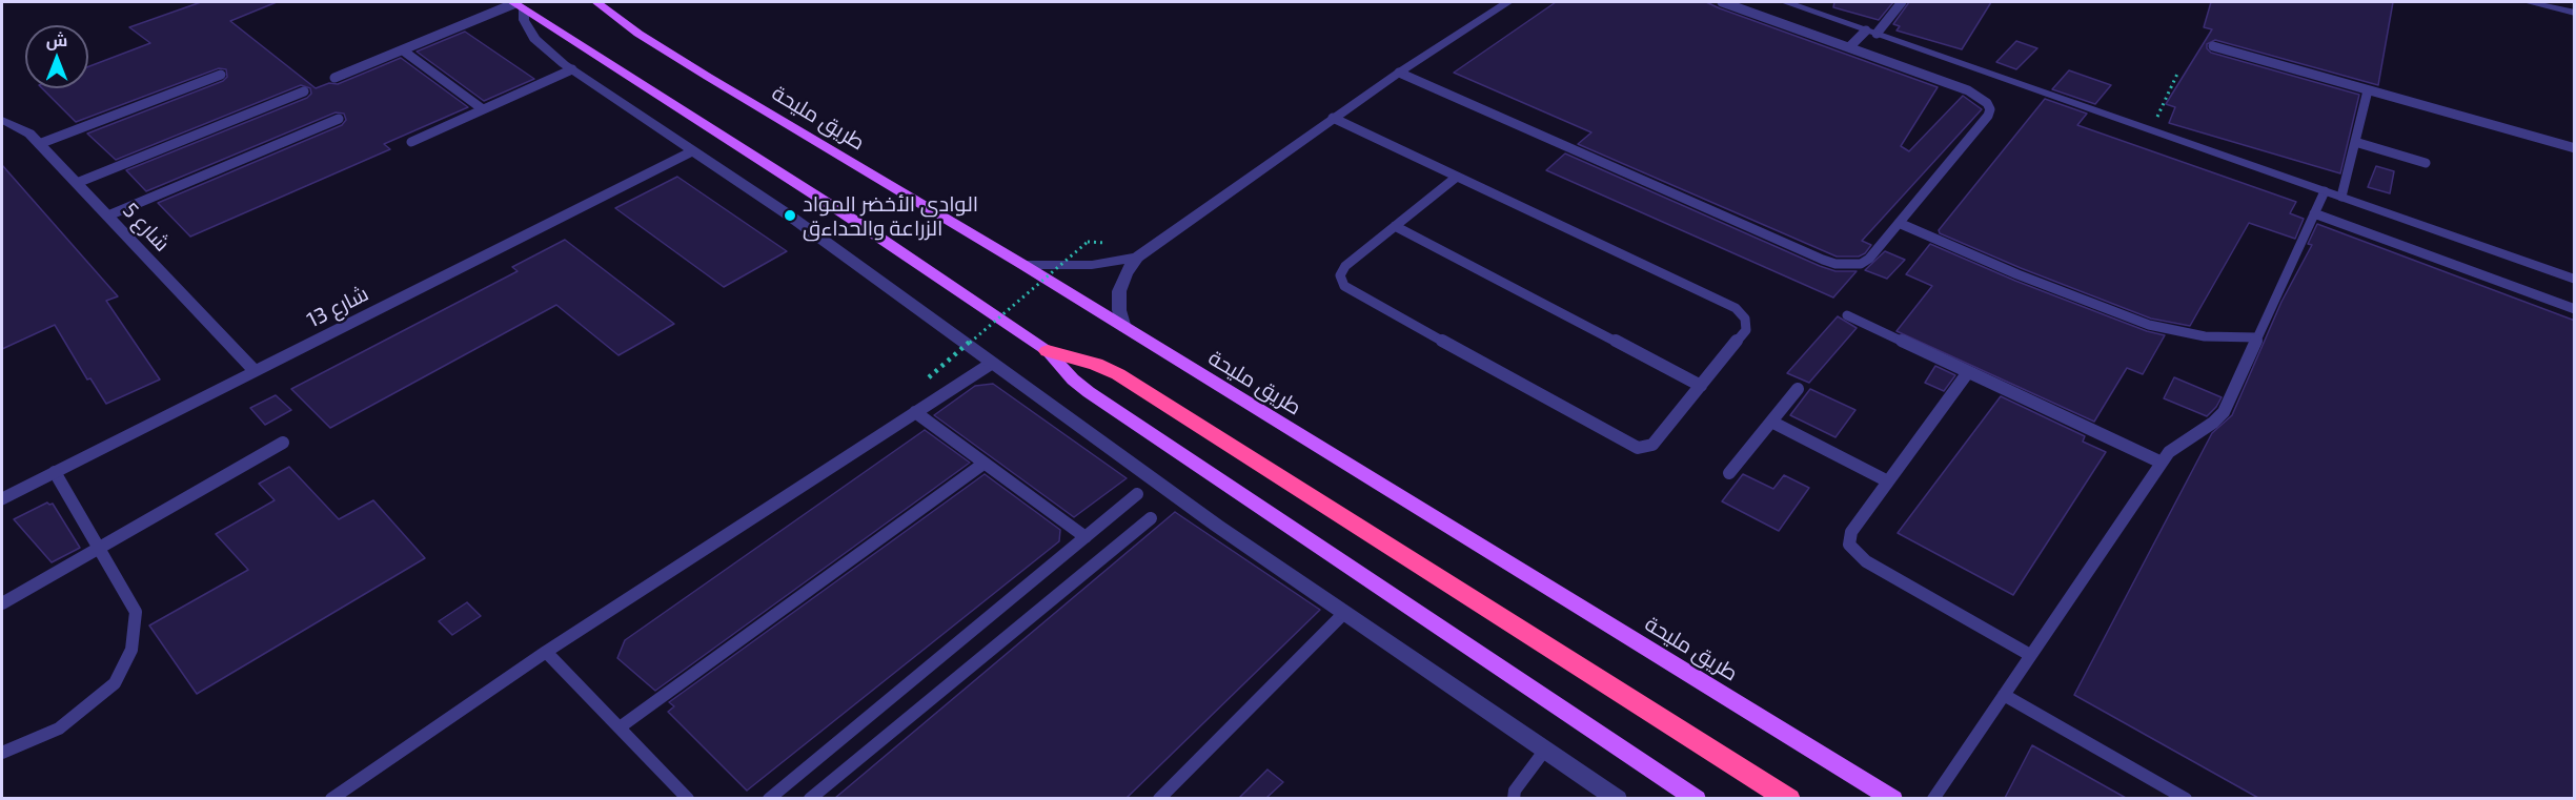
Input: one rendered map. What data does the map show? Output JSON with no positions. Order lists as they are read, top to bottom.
{
  "streets": {
    "main road": ["طريق مليحة"],
    "street": ["شارع 5", "شارع 13"]
  },
  "crossings": [
    ["شارع 5", "شارع 13"]
  ],
  "places": ["الوادى الأخضر المواد الزراعة والحداءق"],
  "north": "top"
}
